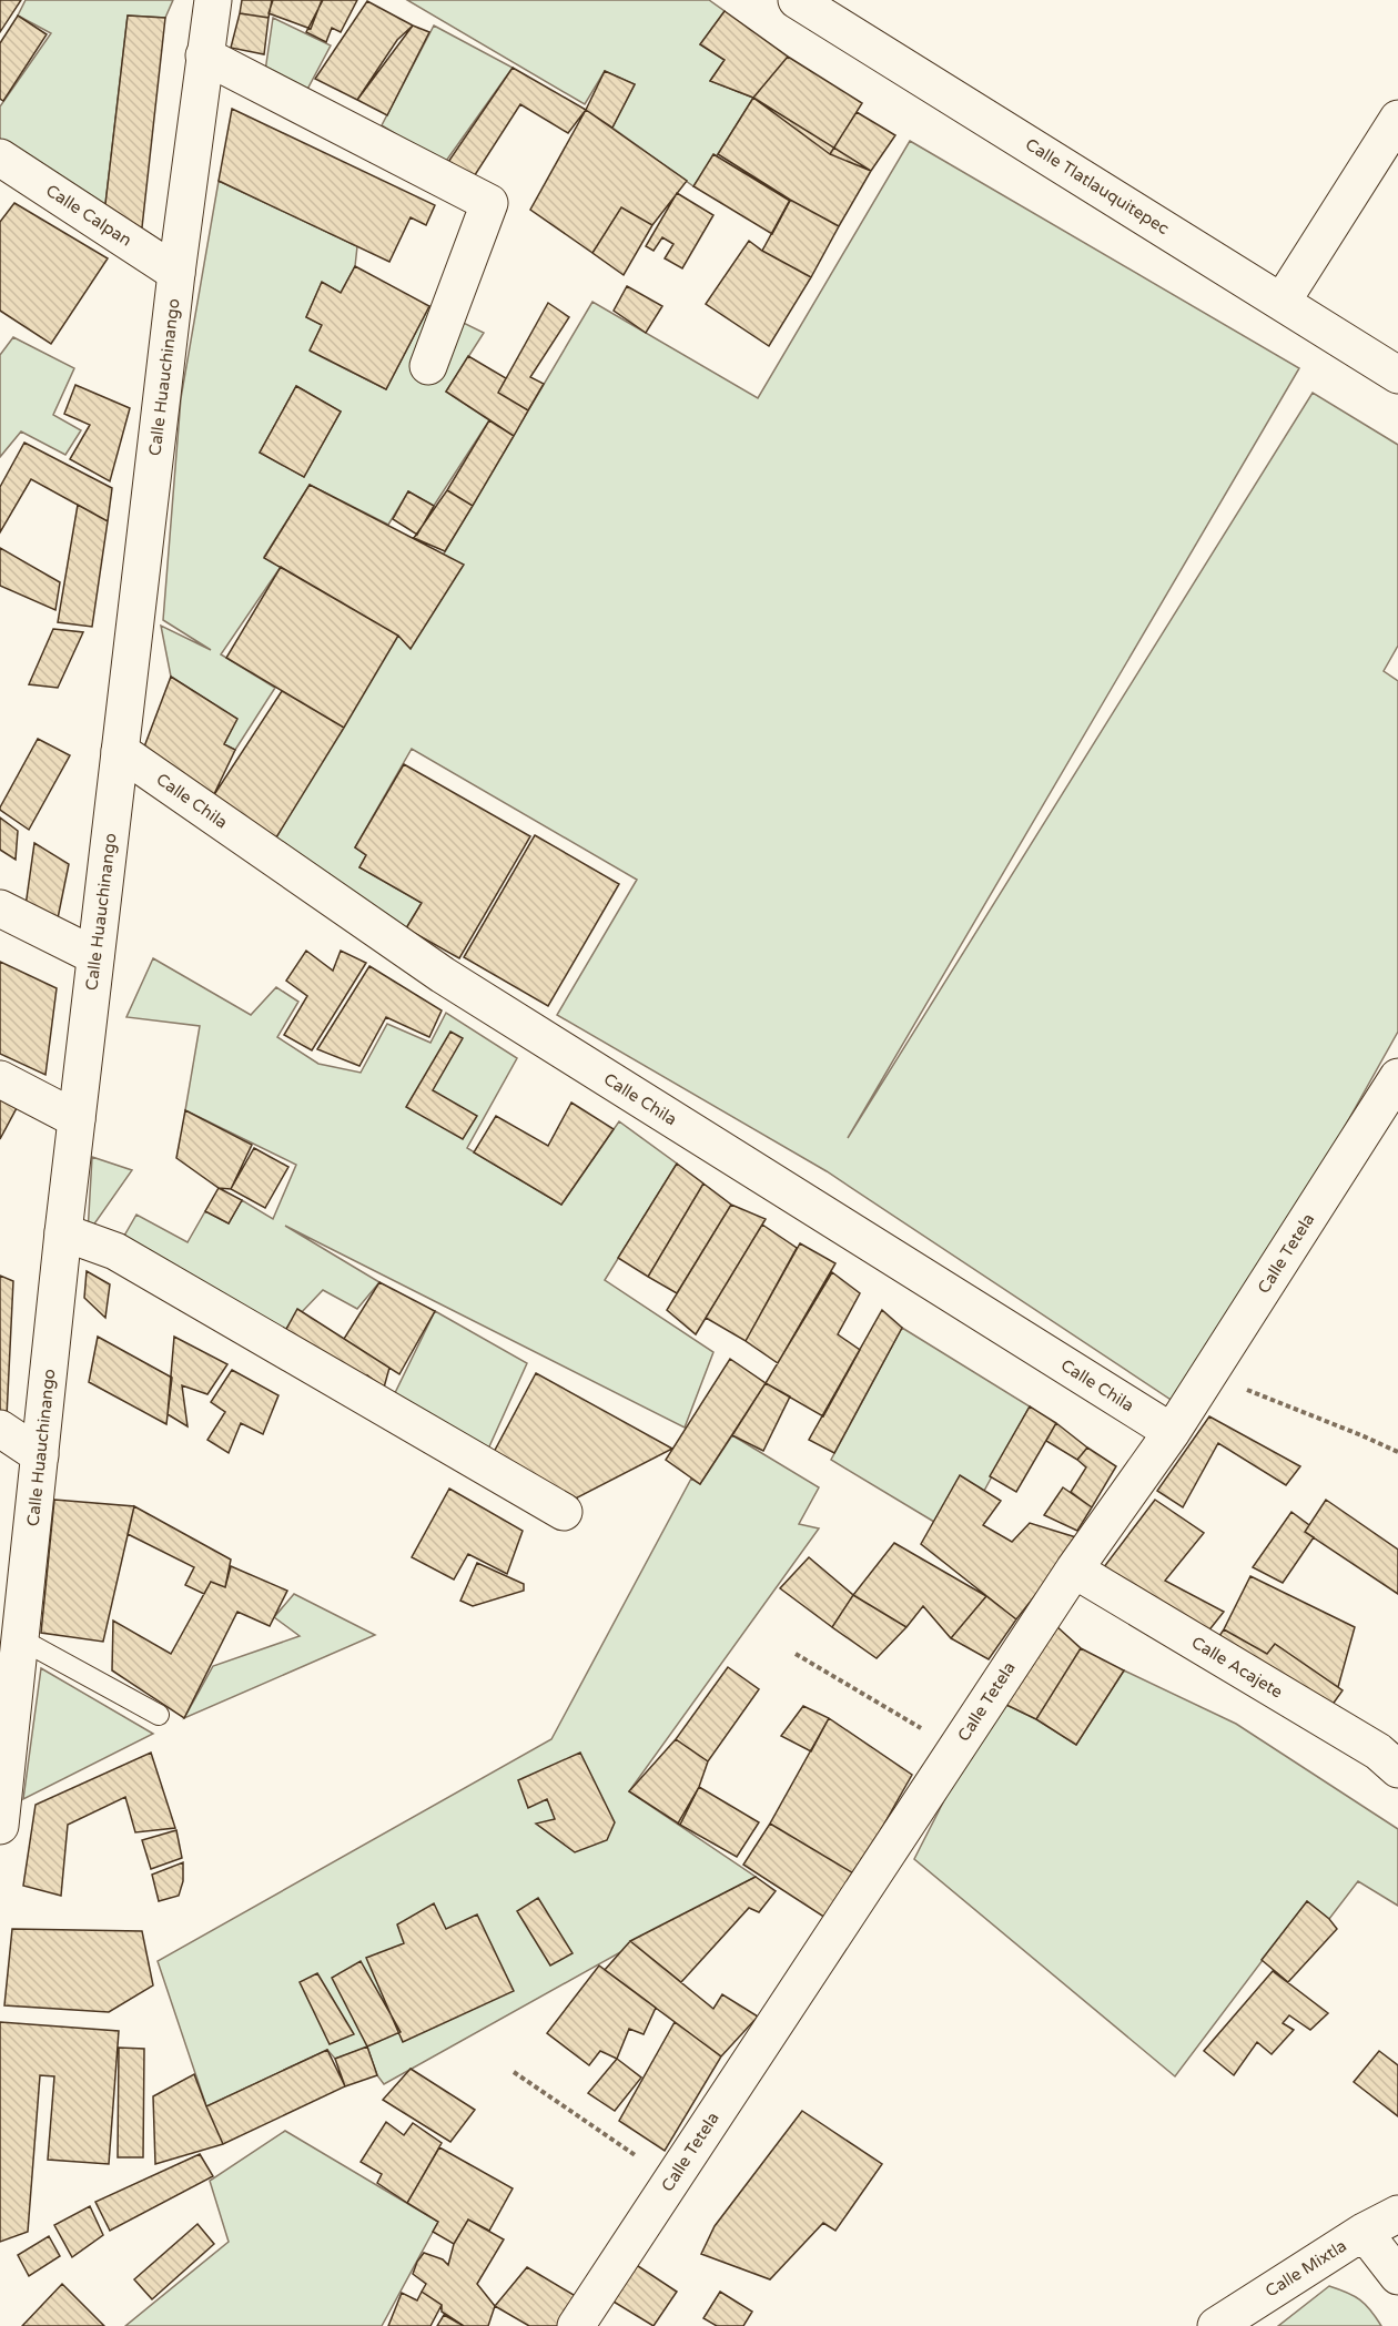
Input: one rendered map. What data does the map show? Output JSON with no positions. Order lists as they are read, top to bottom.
{
  "streets": {
    "street": [
      "Calle Tlatlauquitepec",
      "Calle Calpan",
      "Calle Huauchinango",
      "Calle Chila",
      "Calle Tetela",
      "Calle Acajete",
      "Calle Mixtla"
    ]
  },
  "crossings": [
    ["Calle Calpan", "Calle Huauchinango"],
    ["Calle Huauchinango", "Calle Chila"],
    ["Calle Chila", "Calle Tetela"],
    ["Calle Tetela", "Calle Acajete"]
  ]
}
